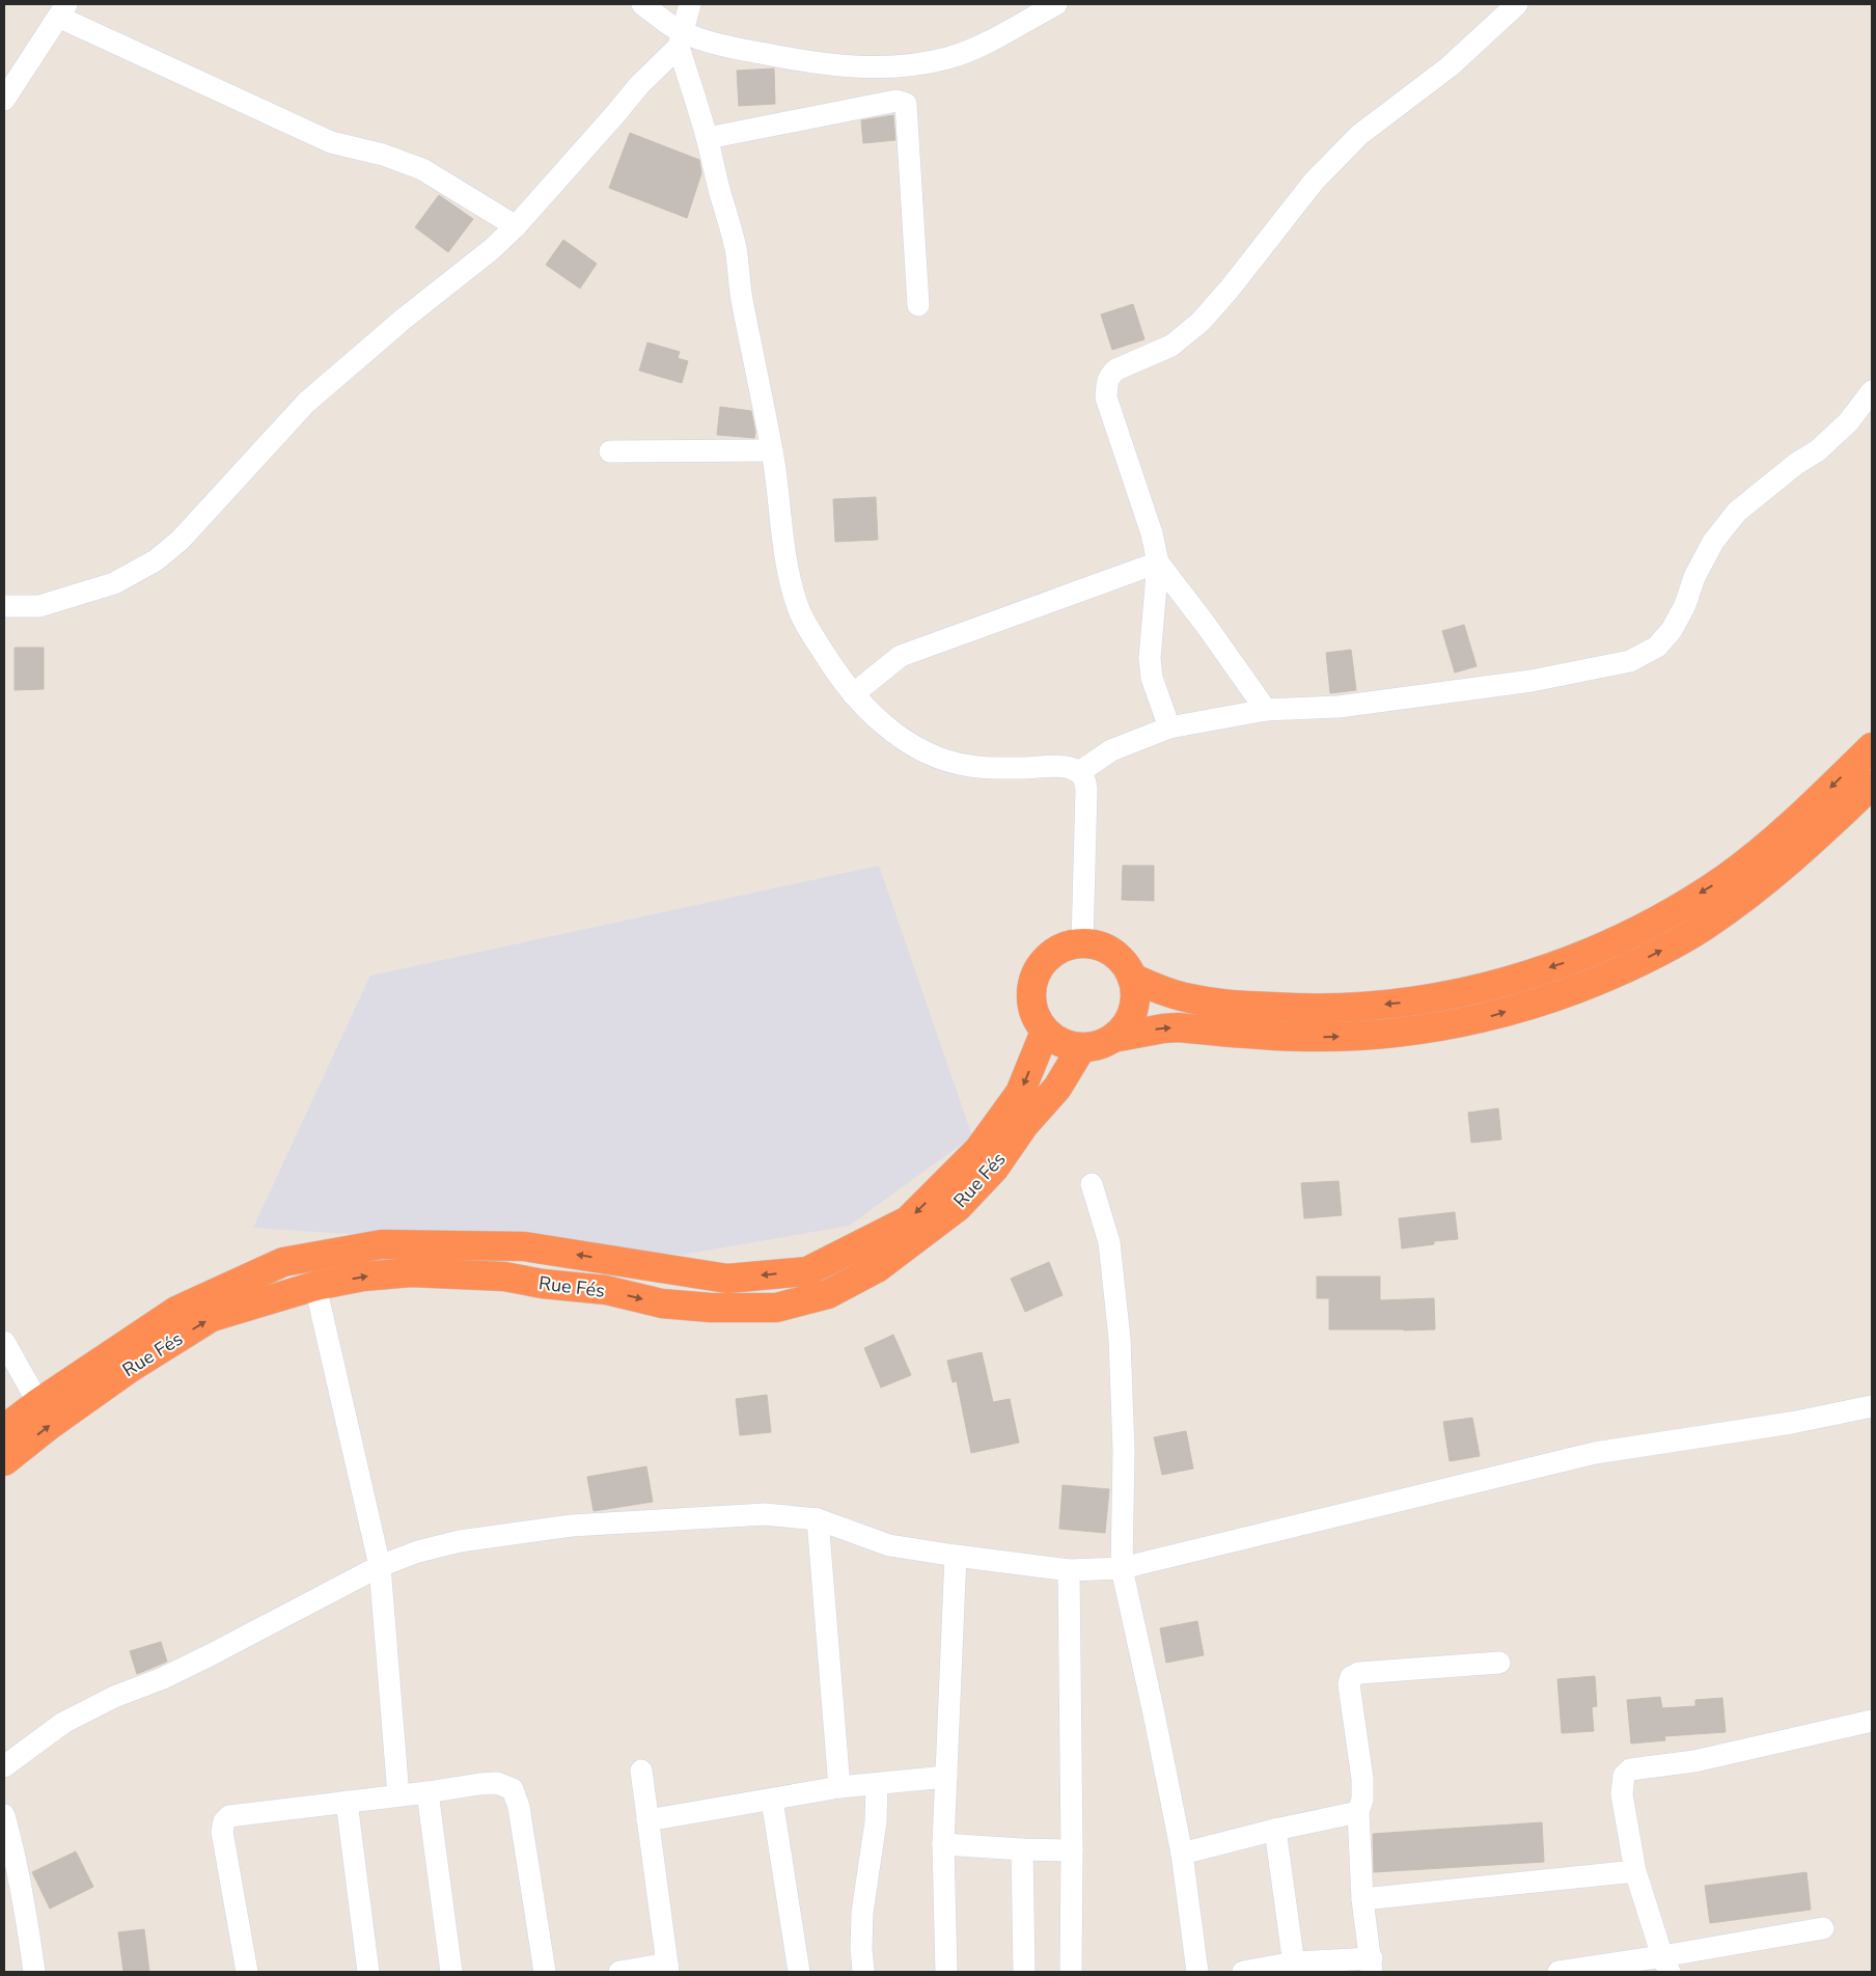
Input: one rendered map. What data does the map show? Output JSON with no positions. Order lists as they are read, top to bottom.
{
  "streets": {
    "highway": ["Rue Fés"]
  }
}
